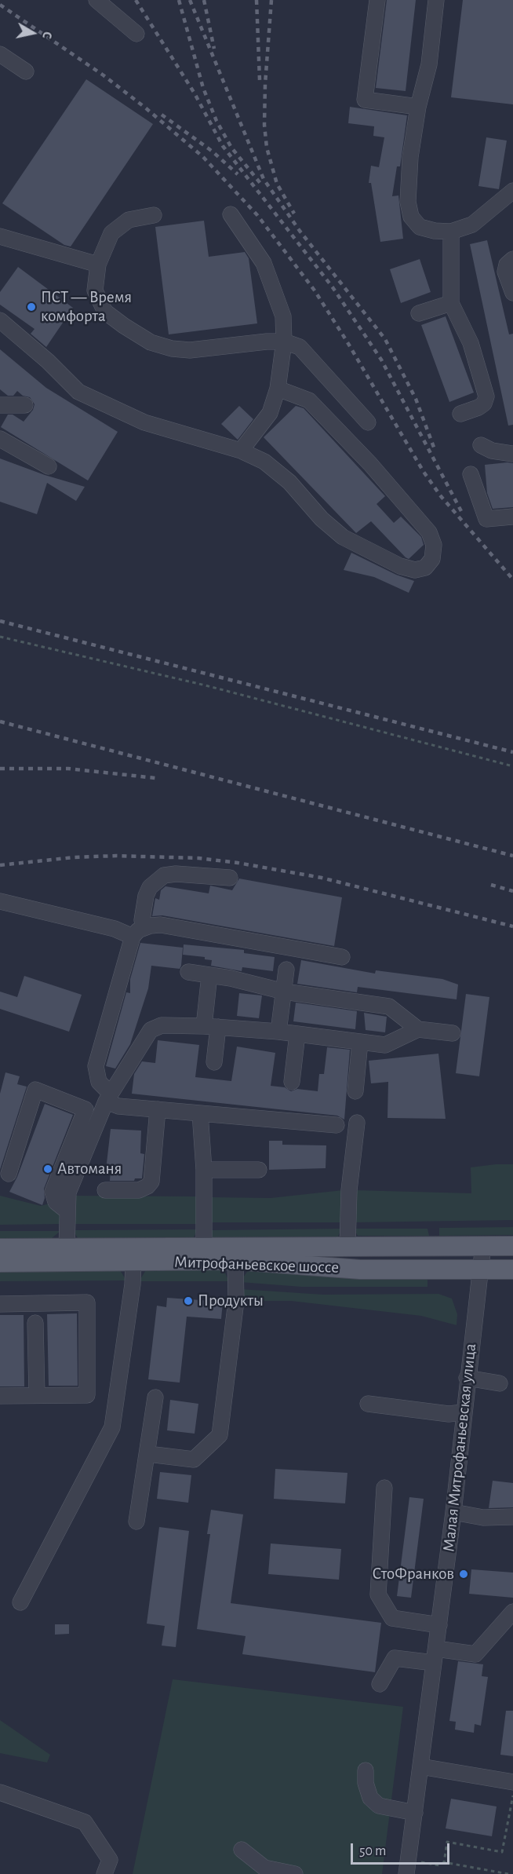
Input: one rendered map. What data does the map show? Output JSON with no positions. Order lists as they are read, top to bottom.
{
  "streets": {
    "main road": ["Митрофаньевское шоссе"],
    "street": ["Малая Митрофаньевская улица"]
  },
  "crossings": [
    ["Митрофаньевское шоссе", "Малая Митрофаньевская улица"]
  ],
  "places": [
    "ПСТ — Время комфорта",
    "Автоманя",
    "Продукты",
    "СтоФранков"
  ],
  "scale_bar": "50 m",
  "north": "right"
}
